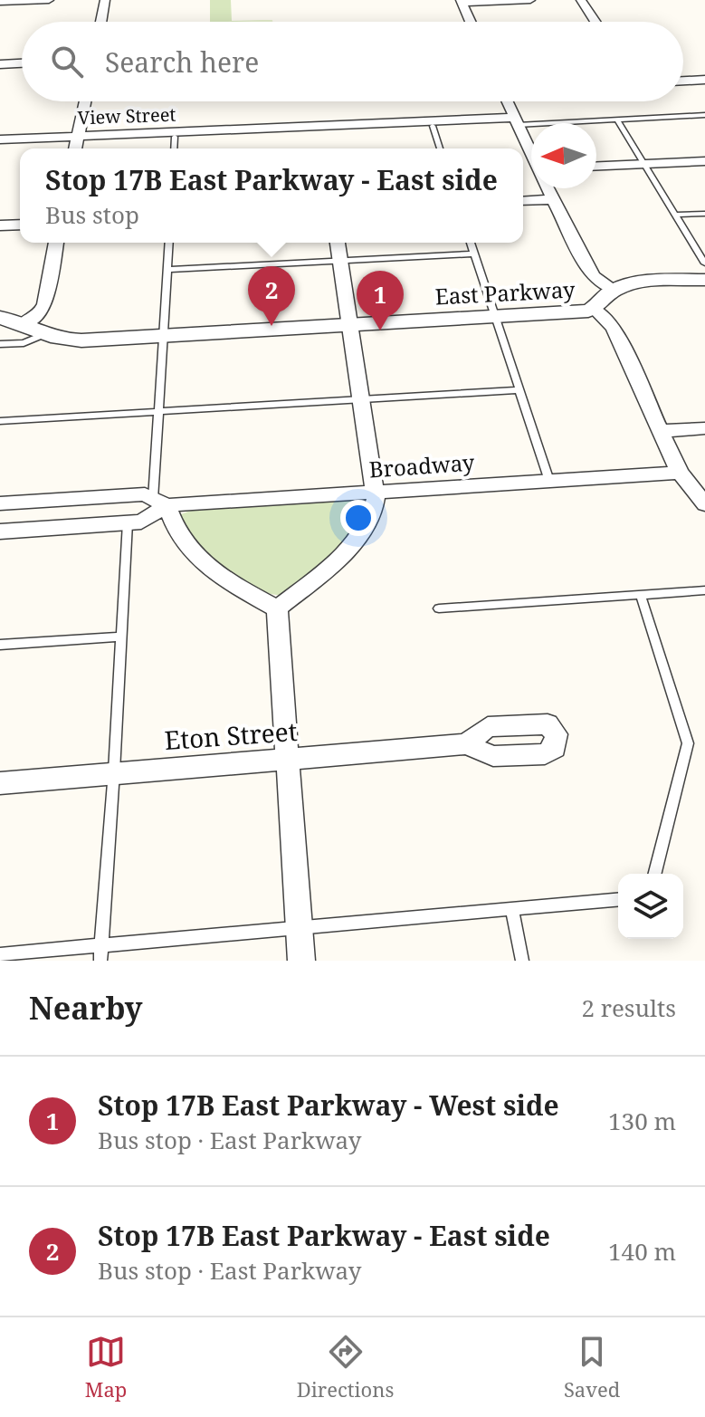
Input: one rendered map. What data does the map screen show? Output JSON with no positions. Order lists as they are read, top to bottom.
{
  "streets": {
    "street": [
      "View Street",
      "East Parkway",
      "Broadway",
      "Eton Street"
    ]
  },
  "north": "left",
  "page": {
    "search": "Search here",
    "popup": ["Stop 17B East Parkway - East side", "Bus stop"],
    "pins": ["2", "1"],
    "heading": ["Nearby", "2 results"],
    "list": [
      {
        "mark": "1",
        "name": "Stop 17B East Parkway - West side",
        "note": "Bus stop · East Parkway",
        "value": "130 m"
      },
      {
        "mark": "2",
        "name": "Stop 17B East Parkway - East side",
        "note": "Bus stop · East Parkway",
        "value": "140 m"
      }
    ],
    "nav": ["Map", "Directions", "Saved"]
  }
}
